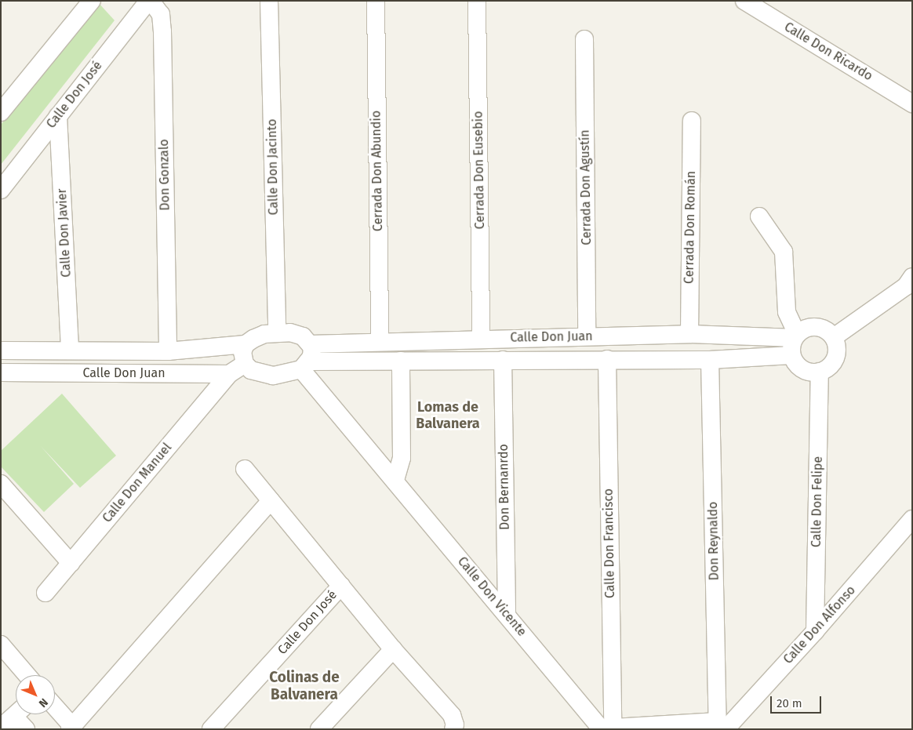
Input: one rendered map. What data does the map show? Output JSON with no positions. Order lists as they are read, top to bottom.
{
  "streets": {
    "street": [
      "Calle Don Ricardo",
      "Calle Don José",
      "Calle Don Jacinto",
      "Cerrada Don Eusebio",
      "Cerrada Don Abundio",
      "Don Gonzalo",
      "Cerrada Don Agustín",
      "Cerrada Don Román",
      "Calle Don Javier",
      "Calle Don Juan",
      "Calle Don Manuel",
      "Don Bernanrdo",
      "Calle Don Felipe",
      "Don Reynaldo",
      "Calle Don Francisco",
      "Calle Don Vicente",
      "Calle Don Alfonso"
    ]
  },
  "crossings": [
    ["Calle Don José", "Don Gonzalo"],
    ["Calle Don José", "Calle Don Javier"],
    ["Calle Don Jacinto", "Calle Don Juan"],
    ["Calle Don Jacinto", "Calle Don Vicente"],
    ["Cerrada Don Eusebio", "Calle Don Juan"],
    ["Cerrada Don Abundio", "Calle Don Juan"],
    ["Don Gonzalo", "Calle Don Juan"],
    ["Cerrada Don Agustín", "Calle Don Juan"],
    ["Cerrada Don Román", "Calle Don Juan"],
    ["Calle Don Javier", "Calle Don Juan"],
    ["Calle Don Juan", "Calle Don Manuel"],
    ["Calle Don Juan", "Don Bernanrdo"],
    ["Calle Don Juan", "Calle Don Felipe"],
    ["Calle Don Juan", "Don Reynaldo"],
    ["Calle Don Juan", "Calle Don Francisco"],
    ["Calle Don Juan", "Calle Don Vicente"],
    ["Don Bernanrdo", "Calle Don Vicente"],
    ["Calle Don Felipe", "Calle Don Alfonso"],
    ["Don Reynaldo", "Calle Don Alfonso"],
    ["Calle Don Francisco", "Calle Don Vicente"]
  ],
  "districts": ["Lomas de Balvanera", "Colinas de Balvanera"],
  "scale_bar": "20 m",
  "north": "bottom right"
}
